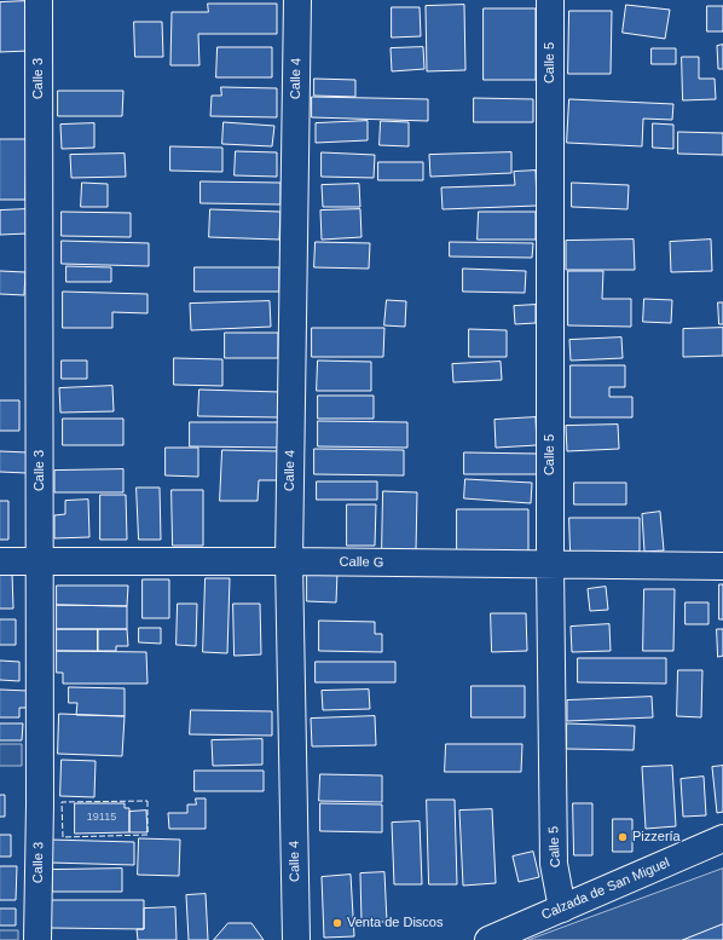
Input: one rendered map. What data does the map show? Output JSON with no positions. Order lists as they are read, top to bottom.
{
  "streets": {
    "street": [
      "Calle 5",
      "Calle 3",
      "Calle 4",
      "Calle G",
      "Calzada de San Miguel"
    ]
  },
  "crossings": [
    ["Calle 5", "Calle G"],
    ["Calle 5", "Calzada de San Miguel"],
    ["Calle 3", "Calle G"],
    ["Calle 4", "Calle G"]
  ],
  "places": ["Pizzería", "Venta de Discos"],
  "house_numbers": ["19115"]
}
